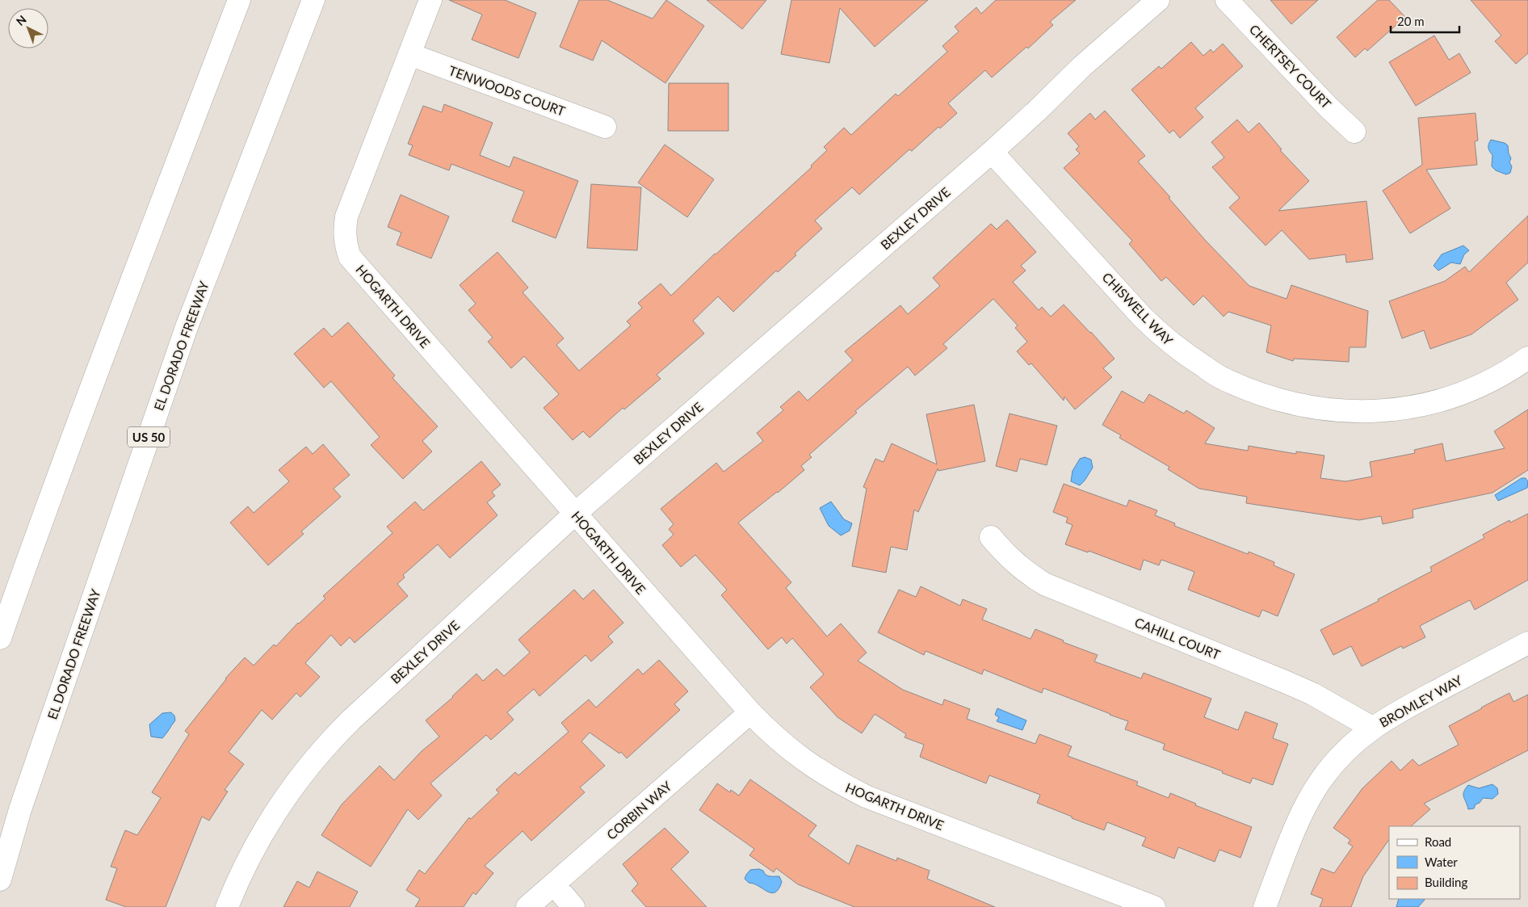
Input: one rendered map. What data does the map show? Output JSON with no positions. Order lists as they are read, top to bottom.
{
  "streets": {
    "main road": [
      "CHERTSEY COURT",
      "TENWOODS COURT",
      "BEXLEY DRIVE",
      "HOGARTH DRIVE",
      "CHISWELL WAY",
      "EL DORADO FREEWAY",
      "US 50",
      "CAHILL COURT",
      "BROMLEY WAY",
      "CORBIN WAY"
    ]
  },
  "crossings": [
    ["TENWOODS COURT", "HOGARTH DRIVE"],
    ["BEXLEY DRIVE", "HOGARTH DRIVE"],
    ["BEXLEY DRIVE", "CHISWELL WAY"],
    ["HOGARTH DRIVE", "CORBIN WAY"],
    ["CAHILL COURT", "BROMLEY WAY"]
  ],
  "legend": ["Road", "Water", "Building"],
  "scale_bar": "20 m",
  "north": "top left"
}
